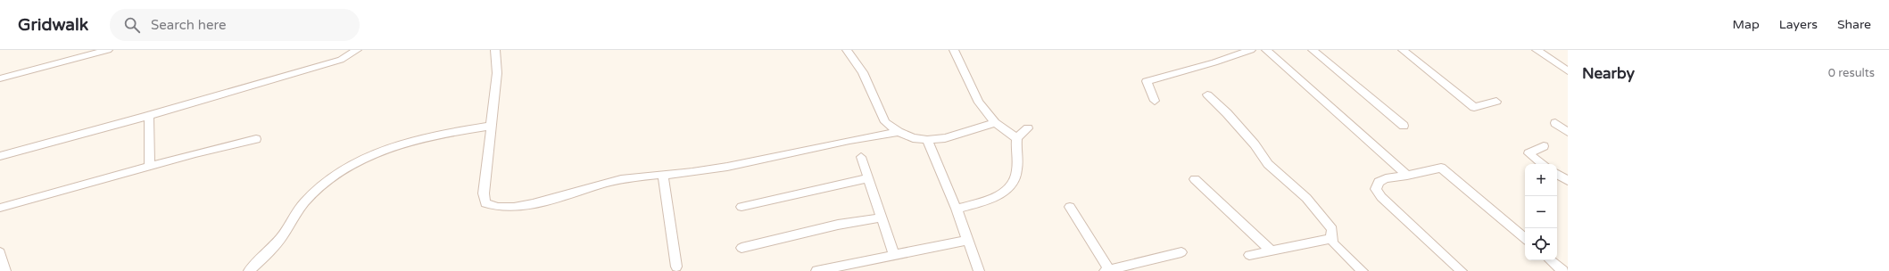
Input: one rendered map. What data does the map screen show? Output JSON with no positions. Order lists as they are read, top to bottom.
{
  "page": {
    "header": "Gridwalk",
    "search": "Search here",
    "nav": ["Map", "Layers", "Share"],
    "heading": ["Nearby", "0 results"],
    "map_buttons": ["+", "−"]
  }
}
